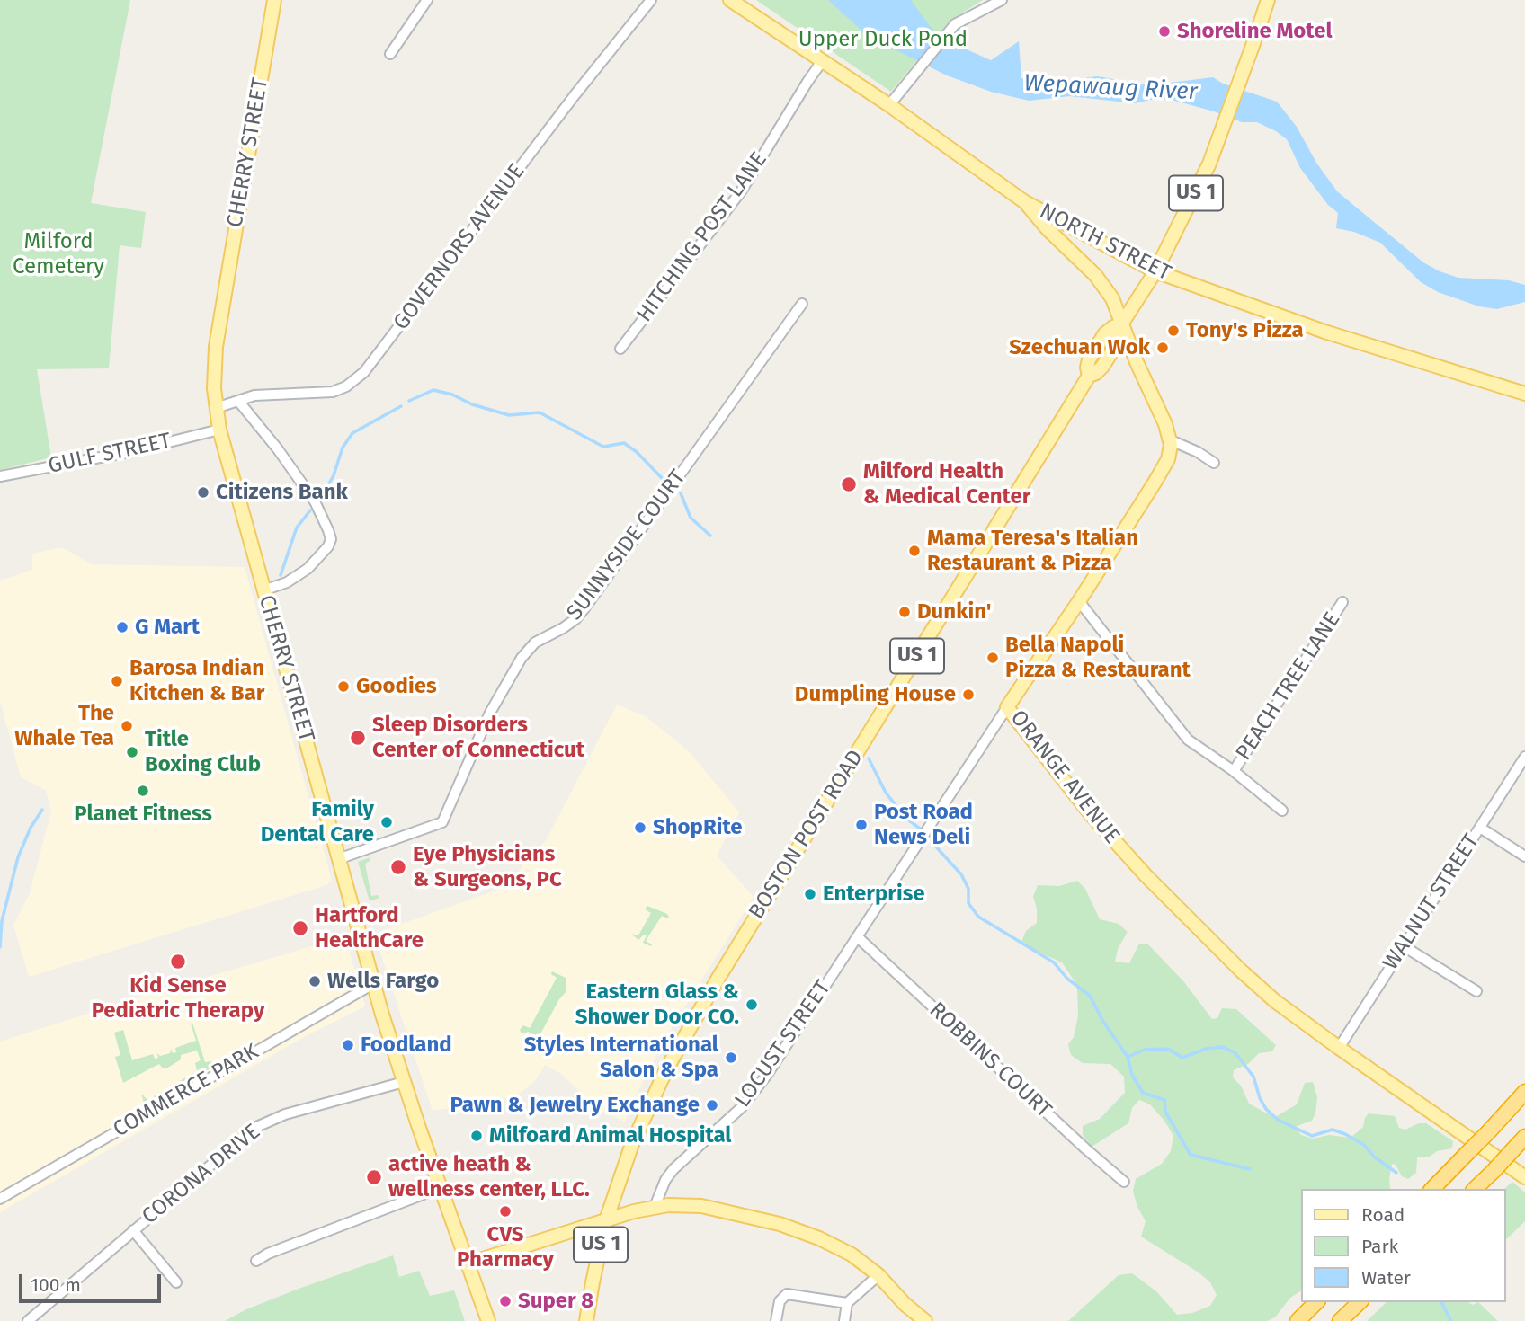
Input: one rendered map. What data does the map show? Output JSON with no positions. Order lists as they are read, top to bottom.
{
  "streets": {
    "main road": [
      "CHERRY STREET",
      "US 1",
      "NORTH STREET",
      "ORANGE AVENUE",
      "BOSTON POST ROAD"
    ],
    "street": [
      "HITCHING POST LANE",
      "GOVERNORS AVENUE",
      "GULF STREET",
      "SUNNYSIDE COURT",
      "PEACH TREE LANE",
      "WALNUT STREET",
      "LOCUST STREET",
      "ROBBINS COURT",
      "COMMERCE PARK",
      "CORONA DRIVE"
    ]
  },
  "crossings": [
    ["CHERRY STREET", "GOVERNORS AVENUE"],
    ["CHERRY STREET", "GULF STREET"],
    ["CHERRY STREET", "SUNNYSIDE COURT"],
    ["CHERRY STREET", "COMMERCE PARK"],
    ["CHERRY STREET", "CORONA DRIVE"],
    ["HITCHING POST LANE", "NORTH STREET"],
    ["NORTH STREET", "BOSTON POST ROAD"],
    ["ORANGE AVENUE", "WALNUT STREET"],
    ["ORANGE AVENUE", "LOCUST STREET"],
    ["LOCUST STREET", "ROBBINS COURT"]
  ],
  "water": ["Wepawaug River"],
  "parks": ["Upper Duck Pond", "Milford Cemetery"],
  "places": [
    "Shoreline Motel",
    "Tony's Pizza",
    "Szechuan Wok",
    "Milford Health & Medical Center",
    "Citizens Bank",
    "Mama Teresa's Italian Restaurant & Pizza",
    "Dunkin'",
    "G Mart",
    "Bella Napoli Pizza & Restaurant",
    "Barosa Indian Kitchen & Bar",
    "Goodies",
    "Dumpling House",
    "The Whale Tea",
    "Sleep Disorders Center of Connecticut",
    "Title Boxing Club",
    "Planet Fitness",
    "Family Dental Care",
    "Post Road News Deli",
    "ShopRite",
    "Eye Physicians & Surgeons, PC",
    "Enterprise",
    "Hartford HealthCare",
    "Kid Sense Pediatric Therapy",
    "Wells Fargo",
    "Eastern Glass & Shower Door CO.",
    "Foodland",
    "Styles International Salon & Spa",
    "Pawn & Jewelry Exchange",
    "Milfoard Animal Hospital",
    "active heath & wellness center, LLC.",
    "CVS Pharmacy",
    "Super 8"
  ],
  "legend": ["Road", "Park", "Water"],
  "scale_bar": "100 m"
}
